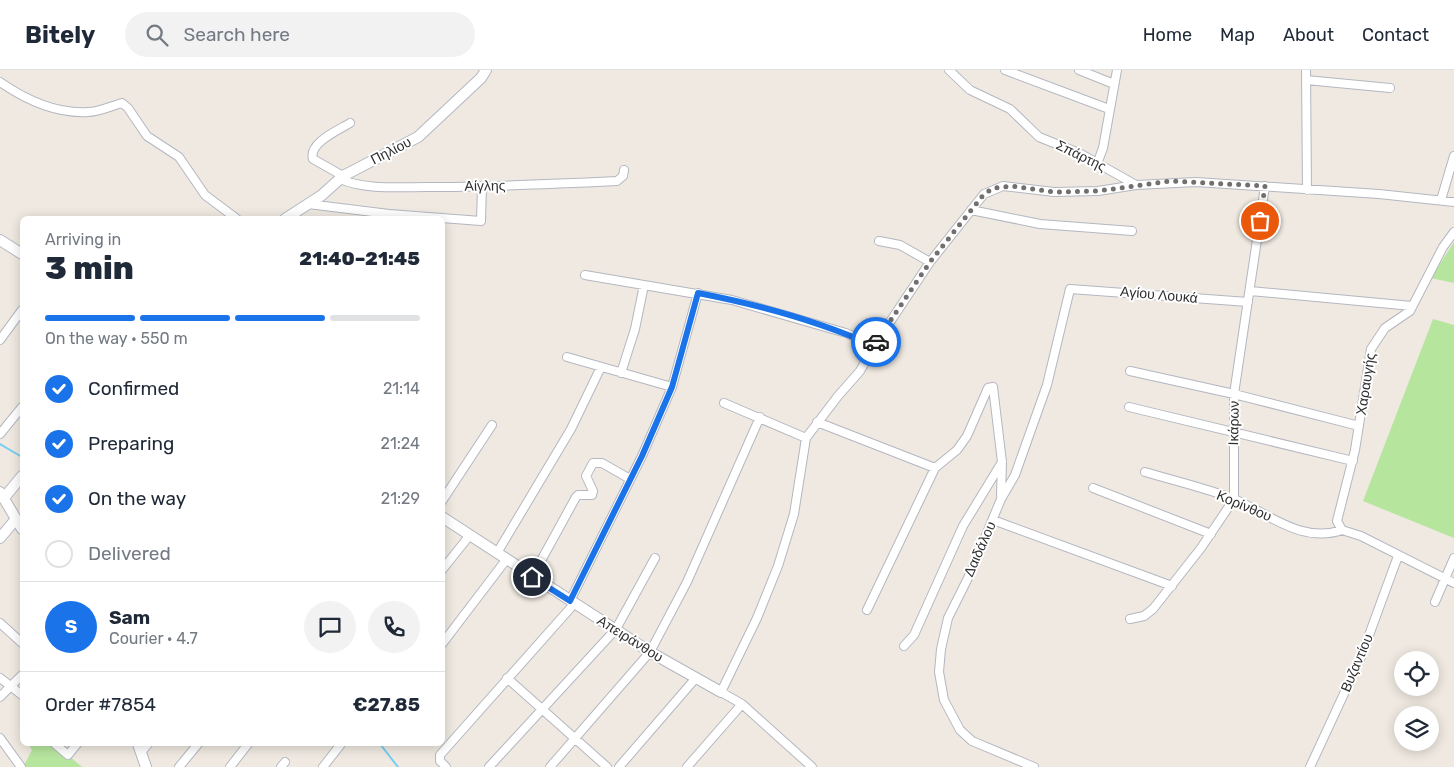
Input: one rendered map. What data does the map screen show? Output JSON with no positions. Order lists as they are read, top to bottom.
{
  "streets": {
    "street": [
      "Πηλίου",
      "Σπάρτης",
      "Αίγλης",
      "Αγίου Λουκά",
      "Χαραυγής",
      "Ικάρων",
      "Κορίνθου",
      "Δαιδάλου",
      "Απειράνθου",
      "Βυζαντίου"
    ]
  },
  "crossings": [
    ["Πηλίου", "Αίγλης"],
    ["Αγίου Λουκά", "Ικάρων"],
    ["Αγίου Λουκά", "Δαιδάλου"],
    ["Χαραυγής", "Κορίνθου"],
    ["Ικάρων", "Κορίνθου"]
  ],
  "page": {
    "header": "Bitely",
    "search": "Search here",
    "nav": [
      "Home",
      "Map",
      "About",
      "Contact"
    ],
    "heading": ["3 min", "Arriving in", "21:40–21:45"],
    "panel": [
      "Sam",
      "Courier · 4.7",
      "Order #7854",
      "€27.85"
    ],
    "bar": "On the way · 550 m",
    "list": [
      ["Confirmed", "21:14"],
      ["Preparing", "21:24"],
      ["On the way", "21:29"],
      "Delivered"
    ],
    "round": "S"
  }
}
